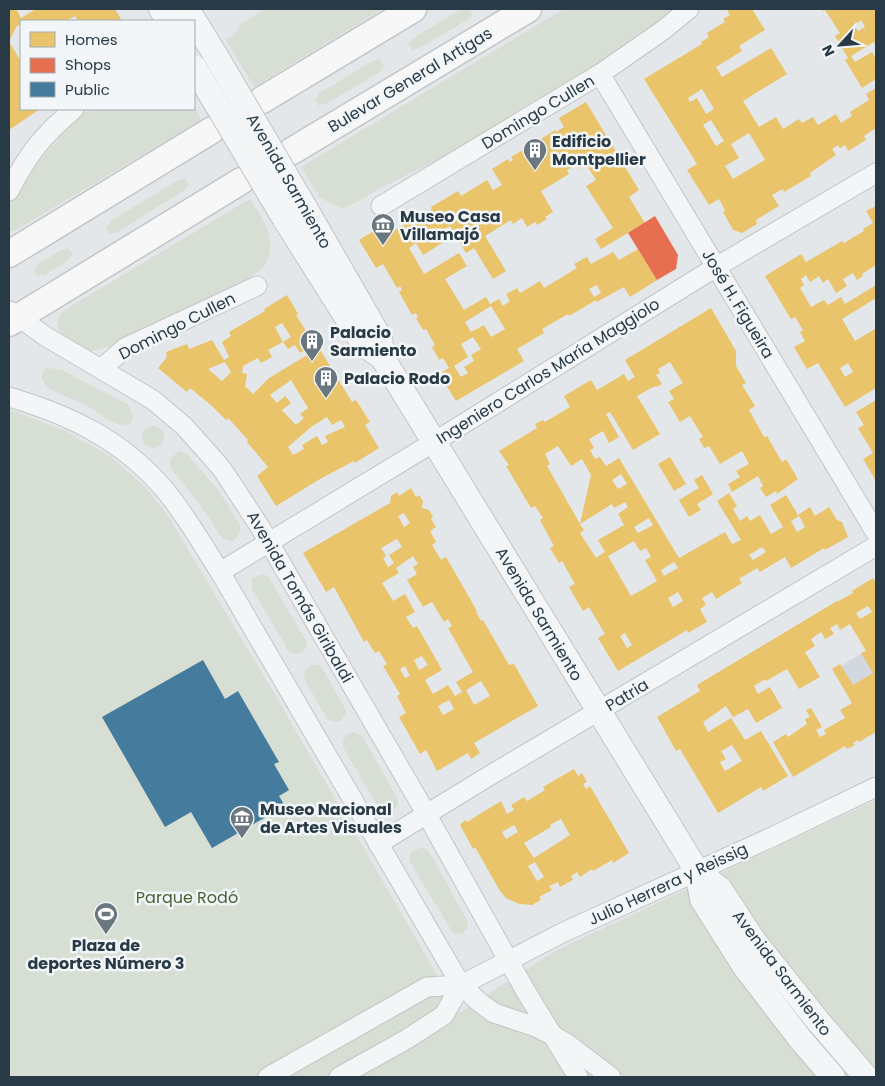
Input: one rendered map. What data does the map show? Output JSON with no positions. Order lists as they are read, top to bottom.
{
  "streets": {
    "main road": ["Bulevar General Artigas"],
    "street": [
      "Domingo Cullen",
      "Avenida Sarmiento",
      "José H. Figueira",
      "Ingeniero Carlos María Maggiolo",
      "Avenida Tomás Giribaldi",
      "Patria",
      "Julio Herrera y Reissig"
    ]
  },
  "crossings": [
    ["Domingo Cullen", "José H. Figueira"],
    ["Domingo Cullen", "Avenida Tomás Giribaldi"],
    ["Avenida Sarmiento", "Ingeniero Carlos María Maggiolo"],
    ["Avenida Sarmiento", "Patria"],
    ["Avenida Sarmiento", "Julio Herrera y Reissig"],
    ["José H. Figueira", "Ingeniero Carlos María Maggiolo"],
    ["Ingeniero Carlos María Maggiolo", "Avenida Tomás Giribaldi"],
    ["Avenida Tomás Giribaldi", "Patria"],
    ["Avenida Tomás Giribaldi", "Julio Herrera y Reissig"]
  ],
  "parks": ["Parque Rodó"],
  "places": {
    "building": ["Edificio Montpellier", "Palacio Sarmiento", "Palacio Rodo"],
    "museum": ["Museo Casa Villamajó", "Museo Nacional de Artes Visuales"],
    "sports": ["Plaza de deportes Número 3"]
  },
  "legend": ["Homes", "Shops", "Public"],
  "north": "bottom left"
}
